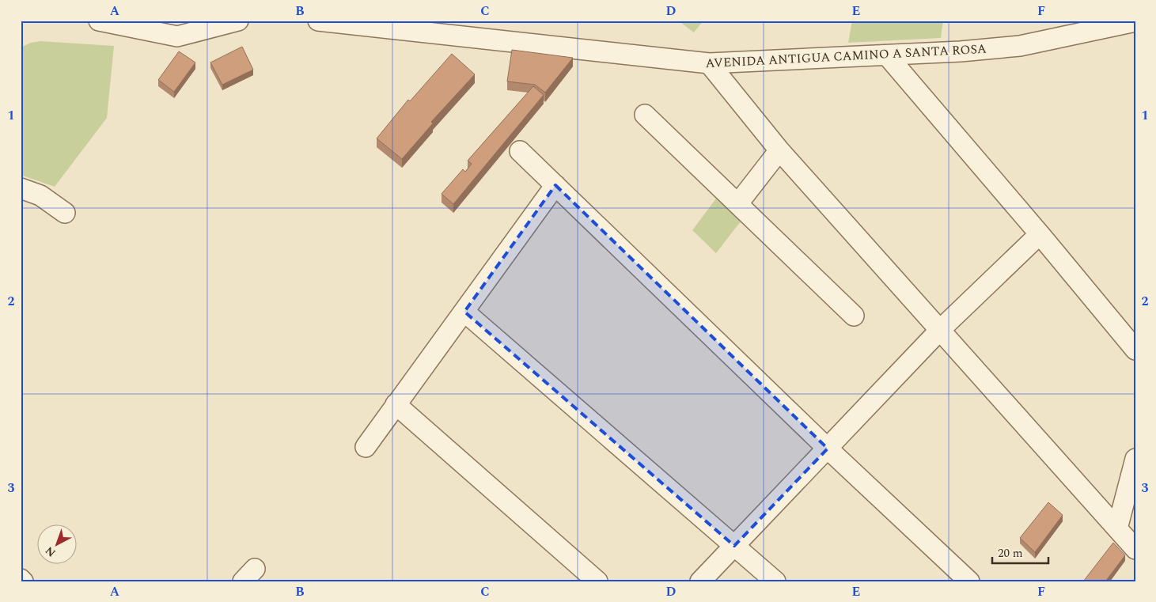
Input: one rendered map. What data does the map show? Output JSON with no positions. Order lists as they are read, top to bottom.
{
  "streets": {
    "street": ["AVENIDA ANTIGUA CAMINO A SANTA ROSA"]
  },
  "scale_bar": "20 m",
  "north": "bottom left",
  "grid": {
    "columns": [
      "A",
      "B",
      "C",
      "D",
      "E",
      "F"
    ],
    "rows": ["1", "2", "3"]
  }
}
